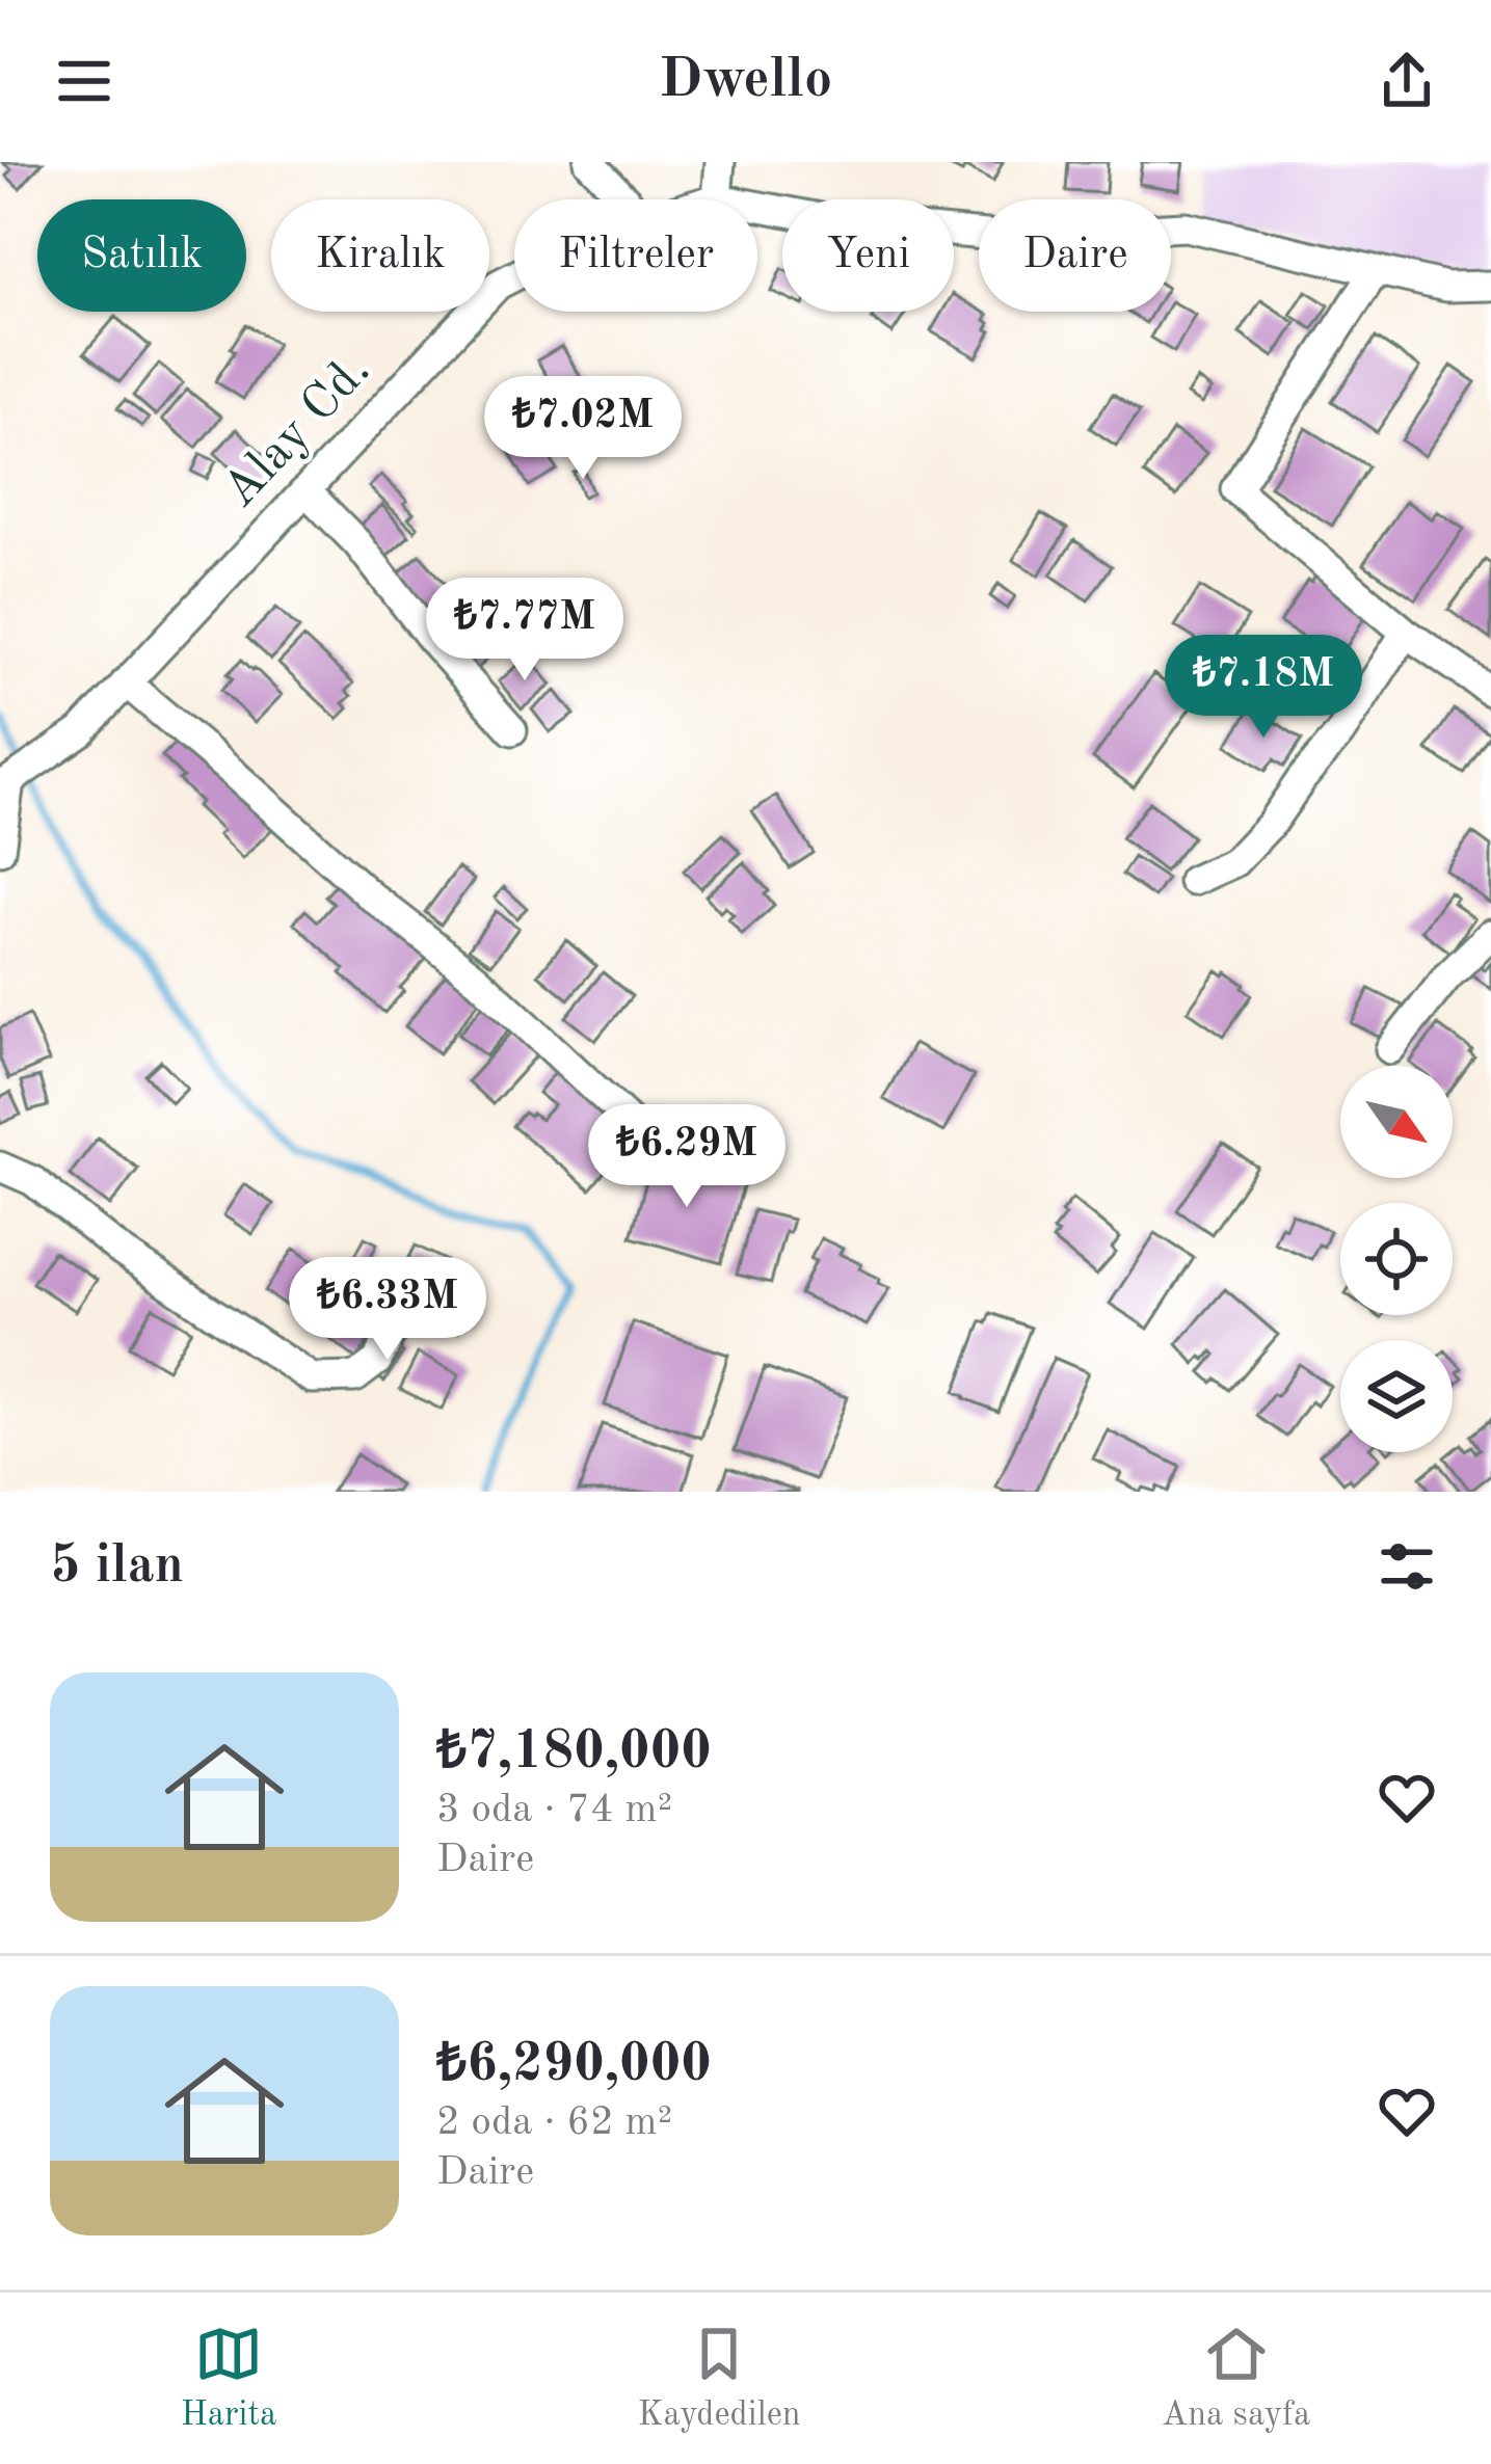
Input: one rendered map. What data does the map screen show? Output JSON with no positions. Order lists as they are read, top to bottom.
{
  "streets": {
    "street": ["Alay Cd."]
  },
  "north": "bottom right",
  "page": {
    "header": "Dwello",
    "chip": [
      "Satılık",
      "Kiralık",
      "Filtreler",
      "Yeni",
      "Daire"
    ],
    "price": [
      "₺7.02M",
      "₺7.77M",
      "₺7.18M",
      "₺6.29M",
      "₺6.33M"
    ],
    "heading": "5 ilan",
    "list": [
      {
        "name": "₺7,180,000",
        "note": "3 oda · 74 m² · Daire"
      },
      {
        "name": "₺6,290,000",
        "note": "2 oda · 62 m² · Daire"
      }
    ],
    "tabs": ["Harita", "Kaydedilen", "Ana sayfa"]
  }
}
